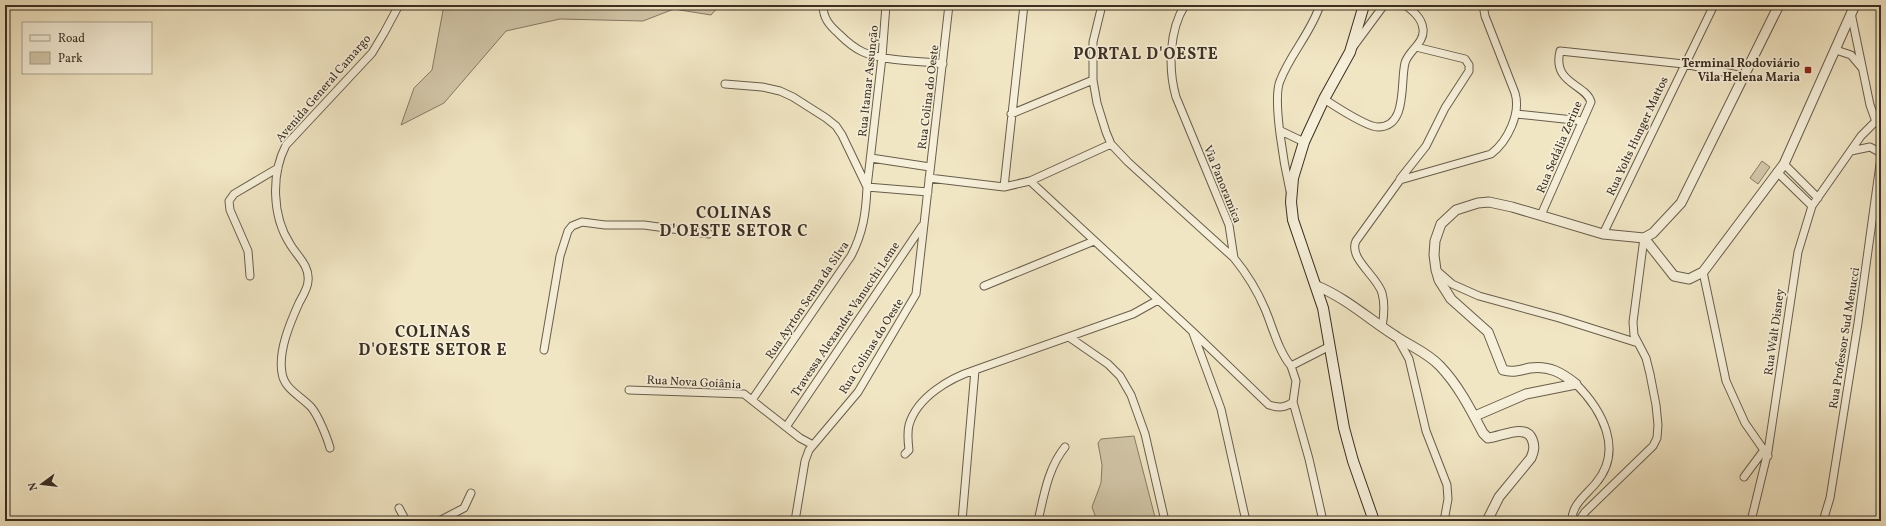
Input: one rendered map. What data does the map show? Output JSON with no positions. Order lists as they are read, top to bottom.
{
  "streets": {
    "street": [
      "Rua Itamar Assunção",
      "Avenida General Camargo",
      "Rua Colina do Oeste",
      "Rua Yolts Hunger Mattos",
      "Rua Sedália Zerine",
      "Via Panoramica",
      "Rua Ayrton Senna da Silva",
      "Travessa Alexandre Vanucchi Leme",
      "Rua Walt Disney",
      "Rua Professor Sud Menucci",
      "Rua Colinas do Oeste",
      "Rua Nova Goiânia"
    ]
  },
  "crossings": [
    ["Rua Itamar Assunção", "Rua Ayrton Senna da Silva"],
    ["Rua Colina do Oeste", "Rua Colinas do Oeste"],
    ["Rua Yolts Hunger Mattos", "Rua Sedália Zerine"],
    ["Rua Ayrton Senna da Silva", "Rua Nova Goiânia"],
    ["Travessa Alexandre Vanucchi Leme", "Rua Colinas do Oeste"],
    ["Travessa Alexandre Vanucchi Leme", "Rua Nova Goiânia"],
    ["Rua Colinas do Oeste", "Rua Nova Goiânia"]
  ],
  "districts": ["PORTAL D'OESTE", "COLINAS D'OESTE SETOR C", "COLINAS D'OESTE SETOR E"],
  "places": {
    "transit": ["Terminal Rodoviário Vila Helena Maria"]
  },
  "legend": ["Road", "Park"],
  "north": "left"
}
